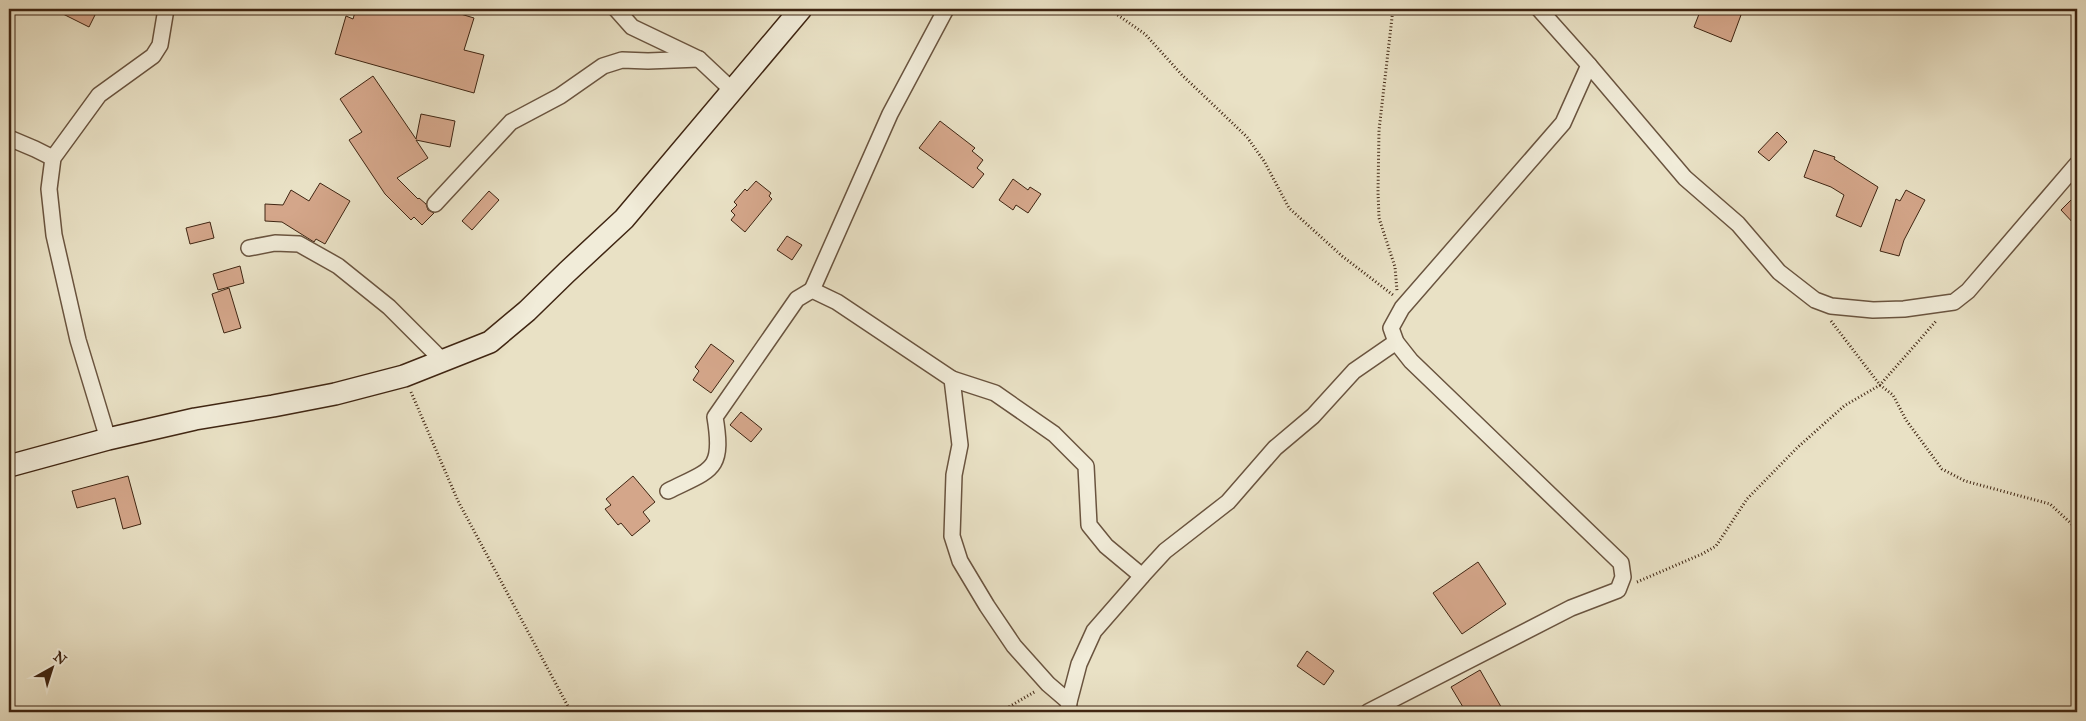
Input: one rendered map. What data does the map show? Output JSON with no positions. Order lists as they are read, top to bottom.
{
  "north": "top right"
}
